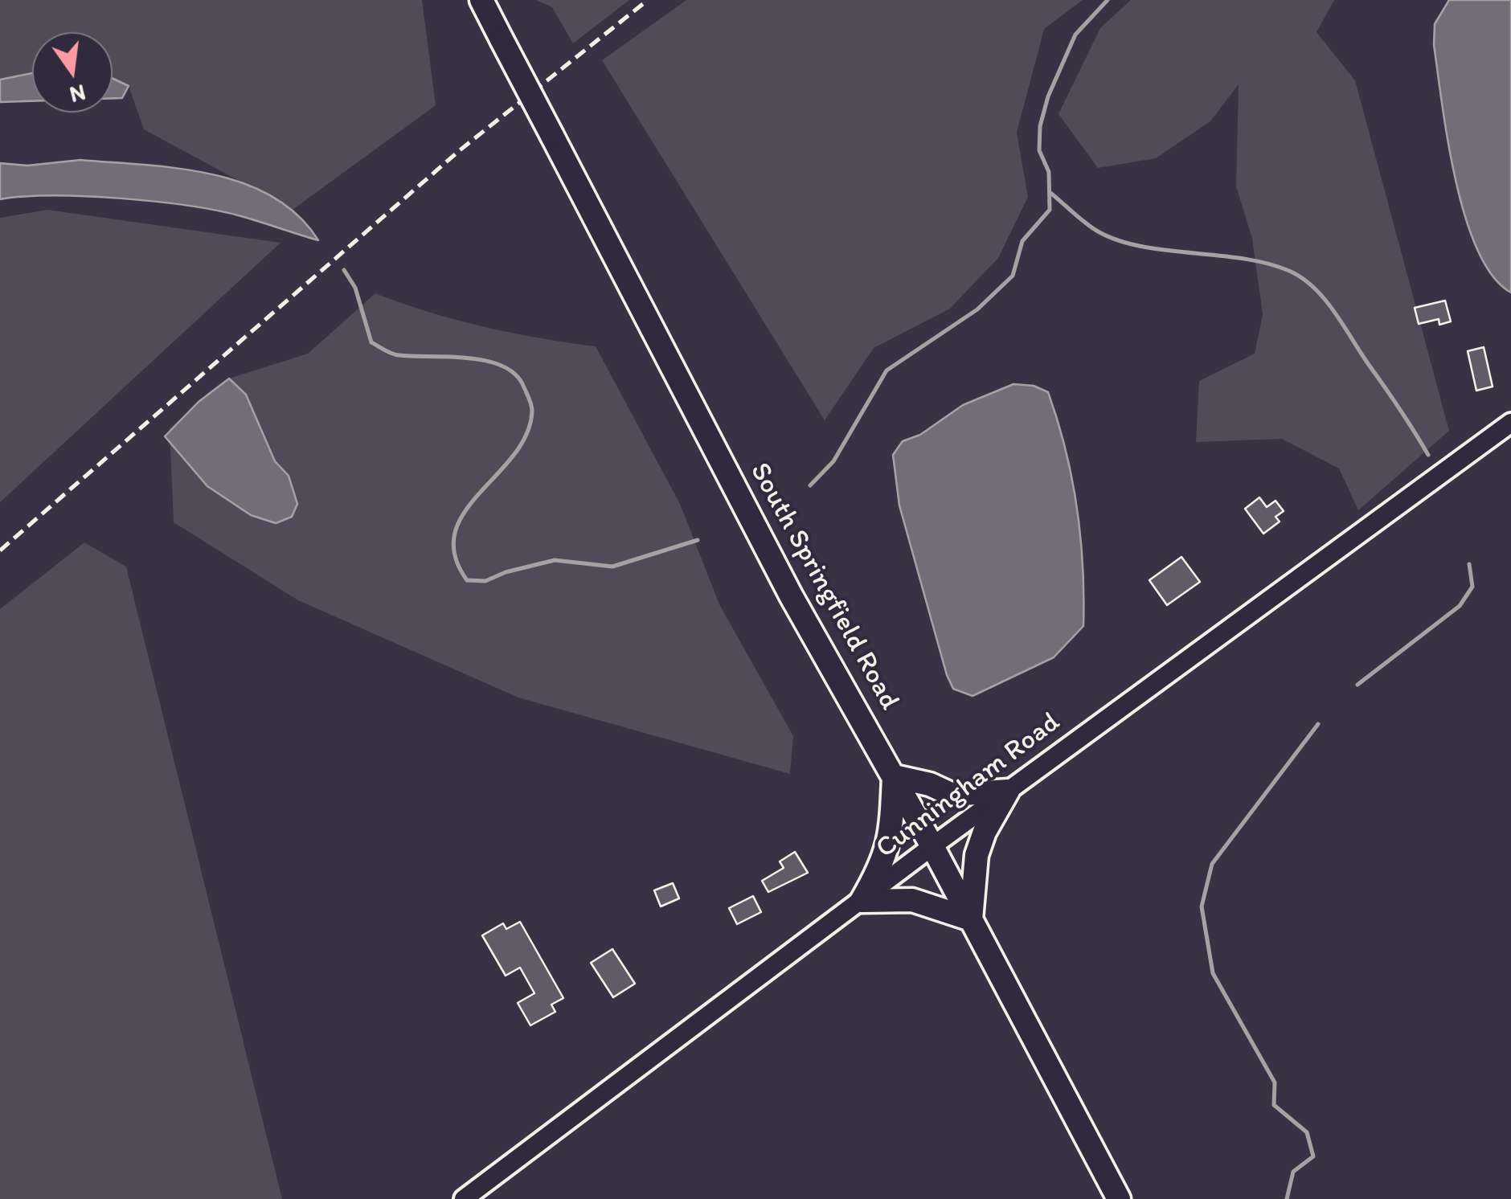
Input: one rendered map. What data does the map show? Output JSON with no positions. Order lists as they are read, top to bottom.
{
  "streets": {
    "main road": ["South Springfield Road", "Cunningham Road"]
  },
  "crossings": [
    ["South Springfield Road", "Cunningham Road"]
  ],
  "north": "bottom"
}
